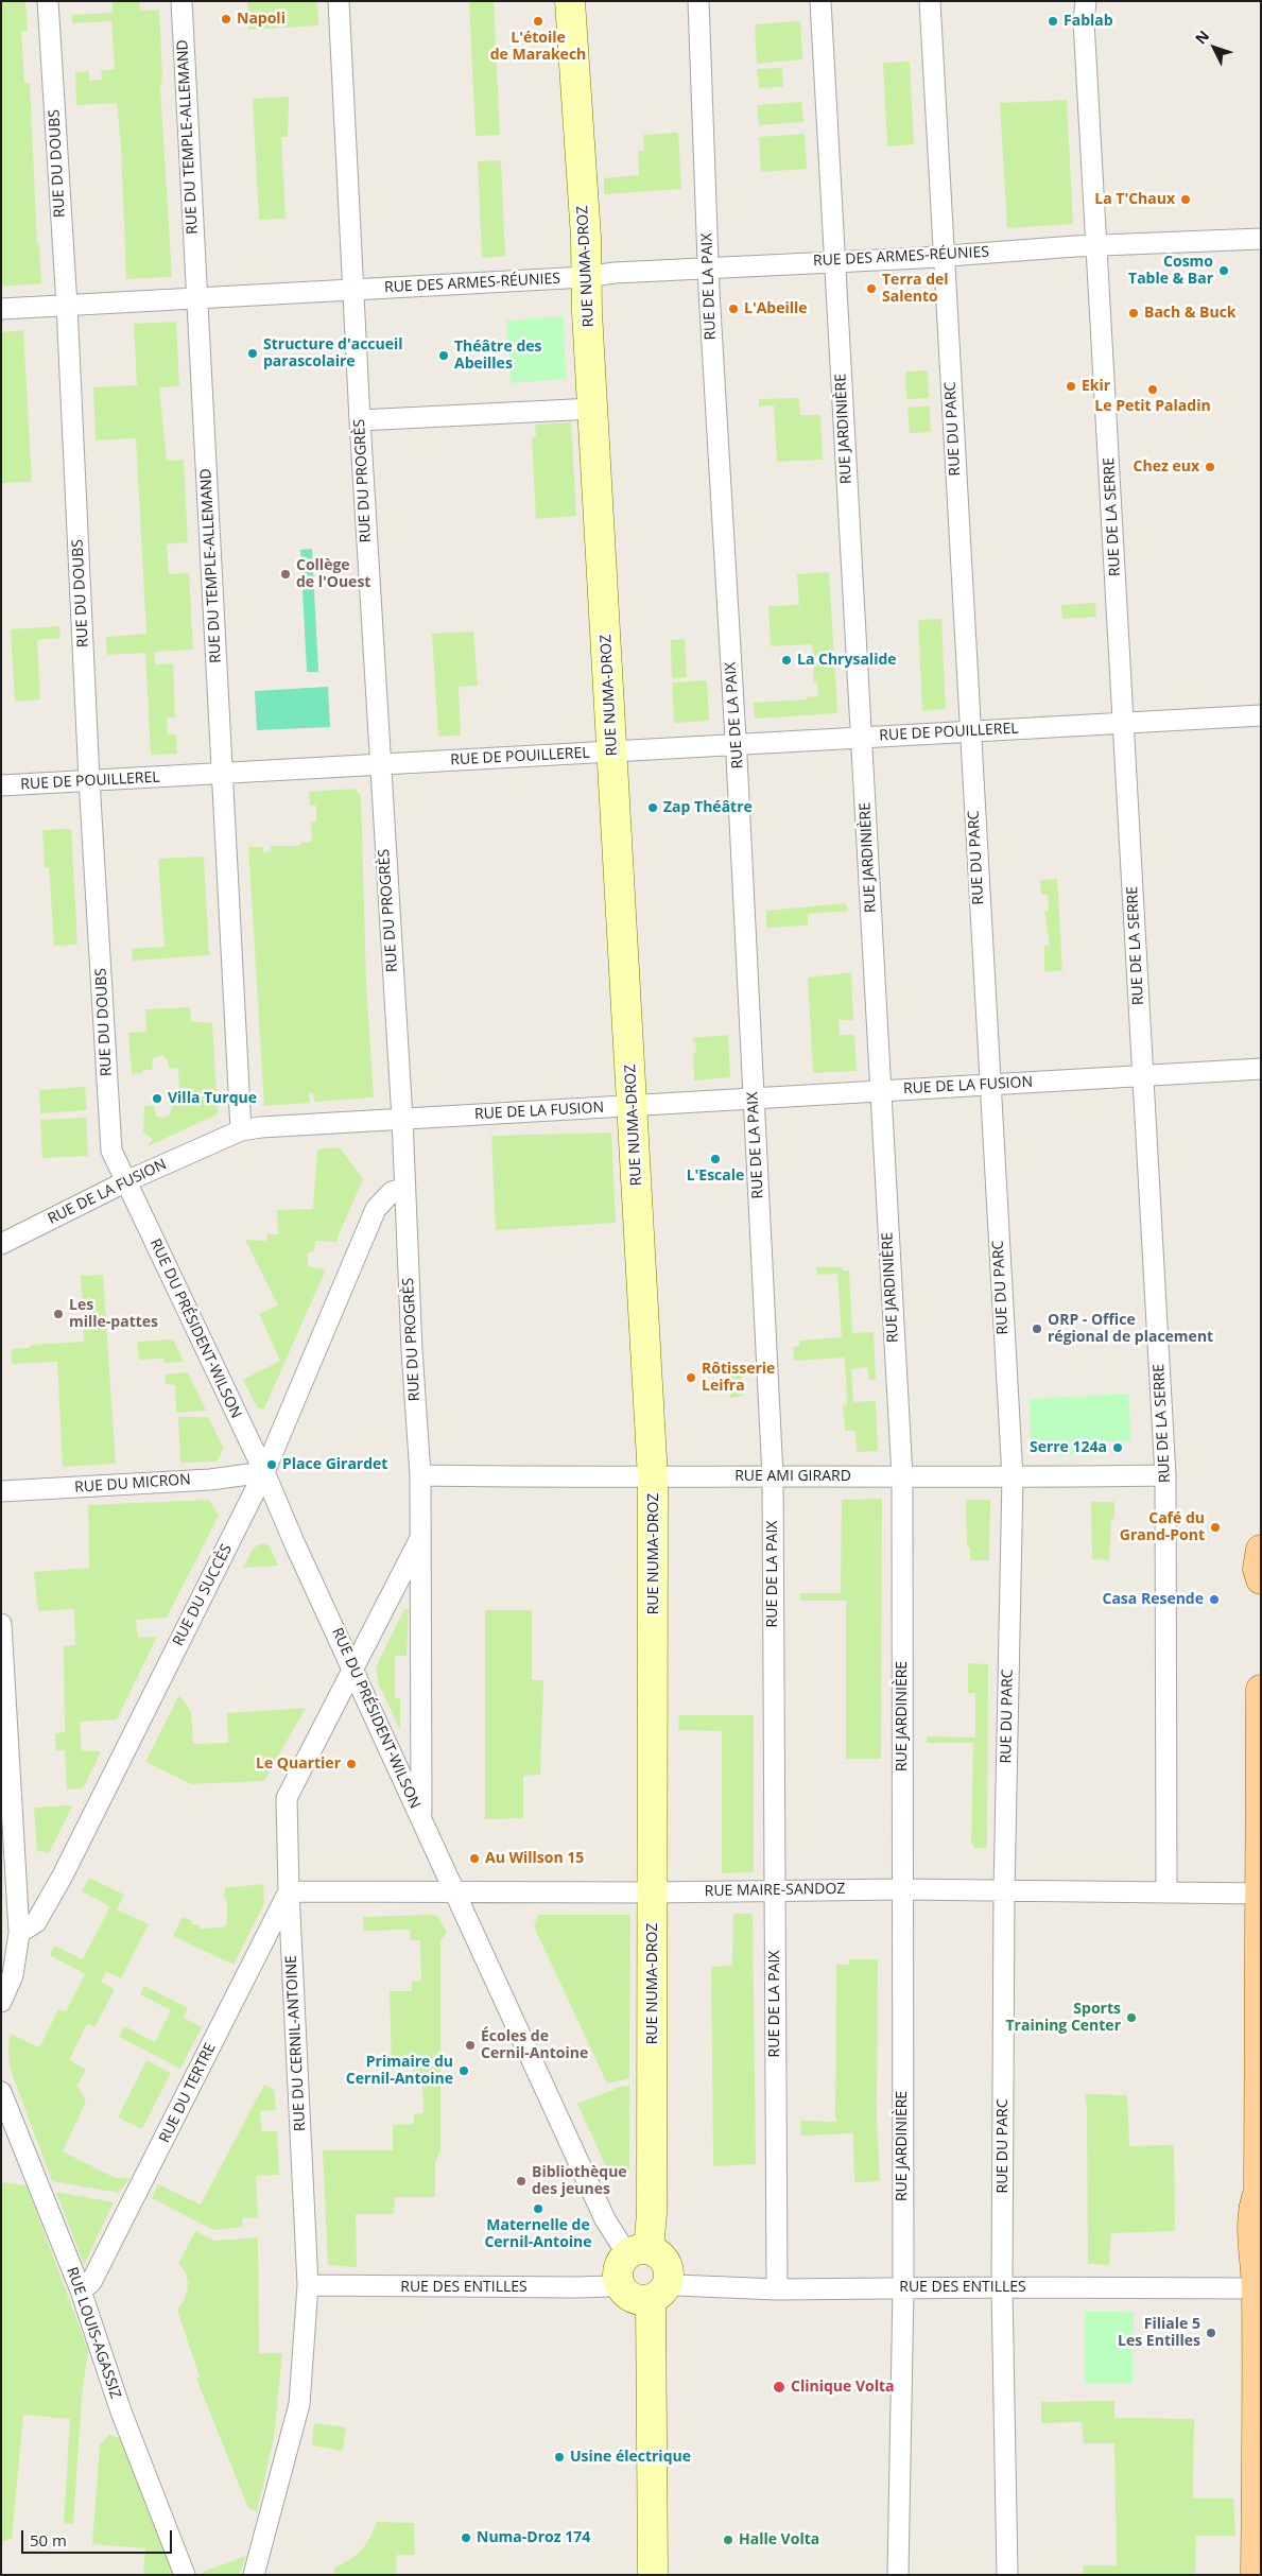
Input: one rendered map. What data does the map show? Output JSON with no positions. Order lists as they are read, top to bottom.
{
  "streets": {
    "main road": ["RUE NUMA-DROZ"],
    "street": [
      "RUE DU TEMPLE-ALLEMAND",
      "RUE DU DOUBS",
      "RUE DES ARMES-RÉUNIES",
      "RUE DE LA PAIX",
      "RUE JARDINIÈRE",
      "RUE DU PARC",
      "RUE DU PROGRÈS",
      "RUE DE LA SERRE",
      "RUE DE POUILLEREL",
      "RUE DE LA FUSION",
      "RUE DU PRÉSIDENT-WILSON",
      "RUE AMI GIRARD",
      "RUE DU MICRON",
      "RUE DU SUCCÈS",
      "RUE MAIRE-SANDOZ",
      "RUE DU CERNIL-ANTOINE",
      "RUE DU TERTRE",
      "RUE DES ENTILLES",
      "RUE LOUIS-AGASSIZ"
    ]
  },
  "crossings": [
    ["RUE DU TEMPLE-ALLEMAND", "RUE DES ARMES-RÉUNIES"],
    ["RUE DU TEMPLE-ALLEMAND", "RUE DE POUILLEREL"],
    ["RUE DU TEMPLE-ALLEMAND", "RUE DE LA FUSION"],
    ["RUE DU DOUBS", "RUE DES ARMES-RÉUNIES"],
    ["RUE DU DOUBS", "RUE DE POUILLEREL"],
    ["RUE DU DOUBS", "RUE DE LA FUSION"],
    ["RUE DU DOUBS", "RUE DU PRÉSIDENT-WILSON"],
    ["RUE DES ARMES-RÉUNIES", "RUE NUMA-DROZ"],
    ["RUE DES ARMES-RÉUNIES", "RUE DE LA PAIX"],
    ["RUE DES ARMES-RÉUNIES", "RUE JARDINIÈRE"],
    ["RUE DES ARMES-RÉUNIES", "RUE DU PARC"],
    ["RUE DES ARMES-RÉUNIES", "RUE DU PROGRÈS"],
    ["RUE DES ARMES-RÉUNIES", "RUE DE LA SERRE"],
    ["RUE NUMA-DROZ", "RUE DE POUILLEREL"],
    ["RUE NUMA-DROZ", "RUE DE LA FUSION"],
    ["RUE NUMA-DROZ", "RUE DU PRÉSIDENT-WILSON"],
    ["RUE NUMA-DROZ", "RUE AMI GIRARD"],
    ["RUE NUMA-DROZ", "RUE MAIRE-SANDOZ"],
    ["RUE NUMA-DROZ", "RUE DES ENTILLES"],
    ["RUE DE LA PAIX", "RUE DE POUILLEREL"],
    ["RUE DE LA PAIX", "RUE DE LA FUSION"],
    ["RUE DE LA PAIX", "RUE AMI GIRARD"],
    ["RUE DE LA PAIX", "RUE MAIRE-SANDOZ"],
    ["RUE DE LA PAIX", "RUE DES ENTILLES"],
    ["RUE JARDINIÈRE", "RUE DE POUILLEREL"],
    ["RUE JARDINIÈRE", "RUE DE LA FUSION"],
    ["RUE JARDINIÈRE", "RUE AMI GIRARD"],
    ["RUE JARDINIÈRE", "RUE MAIRE-SANDOZ"],
    ["RUE JARDINIÈRE", "RUE DES ENTILLES"],
    ["RUE DU PARC", "RUE DE POUILLEREL"],
    ["RUE DU PARC", "RUE DE LA FUSION"],
    ["RUE DU PARC", "RUE AMI GIRARD"],
    ["RUE DU PARC", "RUE MAIRE-SANDOZ"],
    ["RUE DU PARC", "RUE DES ENTILLES"],
    ["RUE DU PROGRÈS", "RUE DE POUILLEREL"],
    ["RUE DU PROGRÈS", "RUE DE LA FUSION"],
    ["RUE DU PROGRÈS", "RUE DU PRÉSIDENT-WILSON"],
    ["RUE DU PROGRÈS", "RUE AMI GIRARD"],
    ["RUE DU PROGRÈS", "RUE DU SUCCÈS"],
    ["RUE DU PROGRÈS", "RUE DU CERNIL-ANTOINE"],
    ["RUE DE LA SERRE", "RUE DE POUILLEREL"],
    ["RUE DE LA SERRE", "RUE DE LA FUSION"],
    ["RUE DE LA SERRE", "RUE AMI GIRARD"],
    ["RUE DE LA SERRE", "RUE MAIRE-SANDOZ"],
    ["RUE DE LA FUSION", "RUE DU PRÉSIDENT-WILSON"],
    ["RUE DU PRÉSIDENT-WILSON", "RUE DU MICRON"],
    ["RUE DU PRÉSIDENT-WILSON", "RUE DU SUCCÈS"],
    ["RUE DU PRÉSIDENT-WILSON", "RUE MAIRE-SANDOZ"],
    ["RUE DU PRÉSIDENT-WILSON", "RUE DU CERNIL-ANTOINE"],
    ["RUE DU PRÉSIDENT-WILSON", "RUE DES ENTILLES"],
    ["RUE DU MICRON", "RUE DU SUCCÈS"],
    ["RUE MAIRE-SANDOZ", "RUE DU CERNIL-ANTOINE"],
    ["RUE MAIRE-SANDOZ", "RUE DU TERTRE"],
    ["RUE DU CERNIL-ANTOINE", "RUE DU TERTRE"],
    ["RUE DU CERNIL-ANTOINE", "RUE DES ENTILLES"],
    ["RUE DU TERTRE", "RUE LOUIS-AGASSIZ"]
  ],
  "places": [
    "Napoli",
    "L'étoile de Marakech",
    "Fablab",
    "La T'Chaux",
    "Cosmo Table & Bar",
    "Terra del Salento",
    "L'Abeille",
    "Bach & Buck",
    "Structure d'accueil parascolaire",
    "Théâtre des Abeilles",
    "Ekir",
    "Le Petit Paladin",
    "Chez eux",
    "Collège de l'Ouest",
    "La Chrysalide",
    "Zap Théâtre",
    "Villa Turque",
    "L'Escale",
    "Les mille-pattes",
    "ORP - Office régional de placement",
    "Rôtisserie Leifra",
    "Serre 124a",
    "Place Girardet",
    "Café du Grand-Pont",
    "Casa Resende",
    "Le Quartier",
    "Au Willson 15",
    "Sports Training Center",
    "Écoles de Cernil-Antoine",
    "Primaire du Cernil-Antoine",
    "Bibliothèque des jeunes",
    "Maternelle de Cernil-Antoine",
    "Filiale 5 Les Entilles",
    "Clinique Volta",
    "Usine électrique",
    "Numa-Droz 174",
    "Halle Volta"
  ],
  "scale_bar": "50 m",
  "north": "top left"
}
